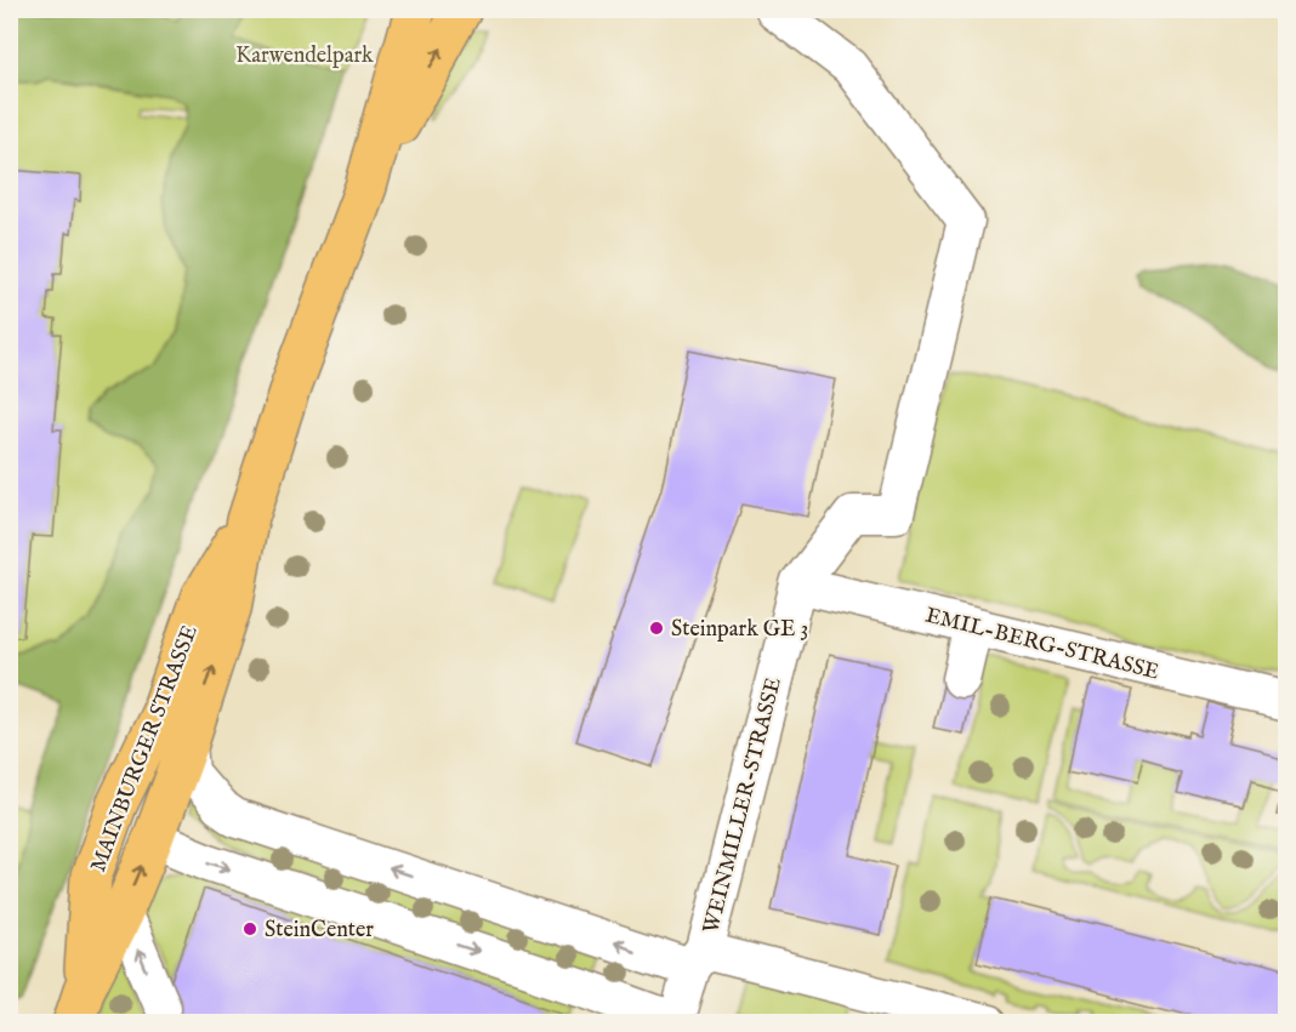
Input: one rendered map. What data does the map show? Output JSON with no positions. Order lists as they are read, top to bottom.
{
  "streets": {
    "main road": ["MAINBURGER STRASSE"],
    "street": ["EMIL-BERG-STRASSE", "WEINMILLER-STRASSE"]
  },
  "crossings": [
    ["EMIL-BERG-STRASSE", "WEINMILLER-STRASSE"]
  ],
  "parks": ["Karwendelpark"],
  "places": ["Steinpark GE 3", "SteinCenter"]
}
